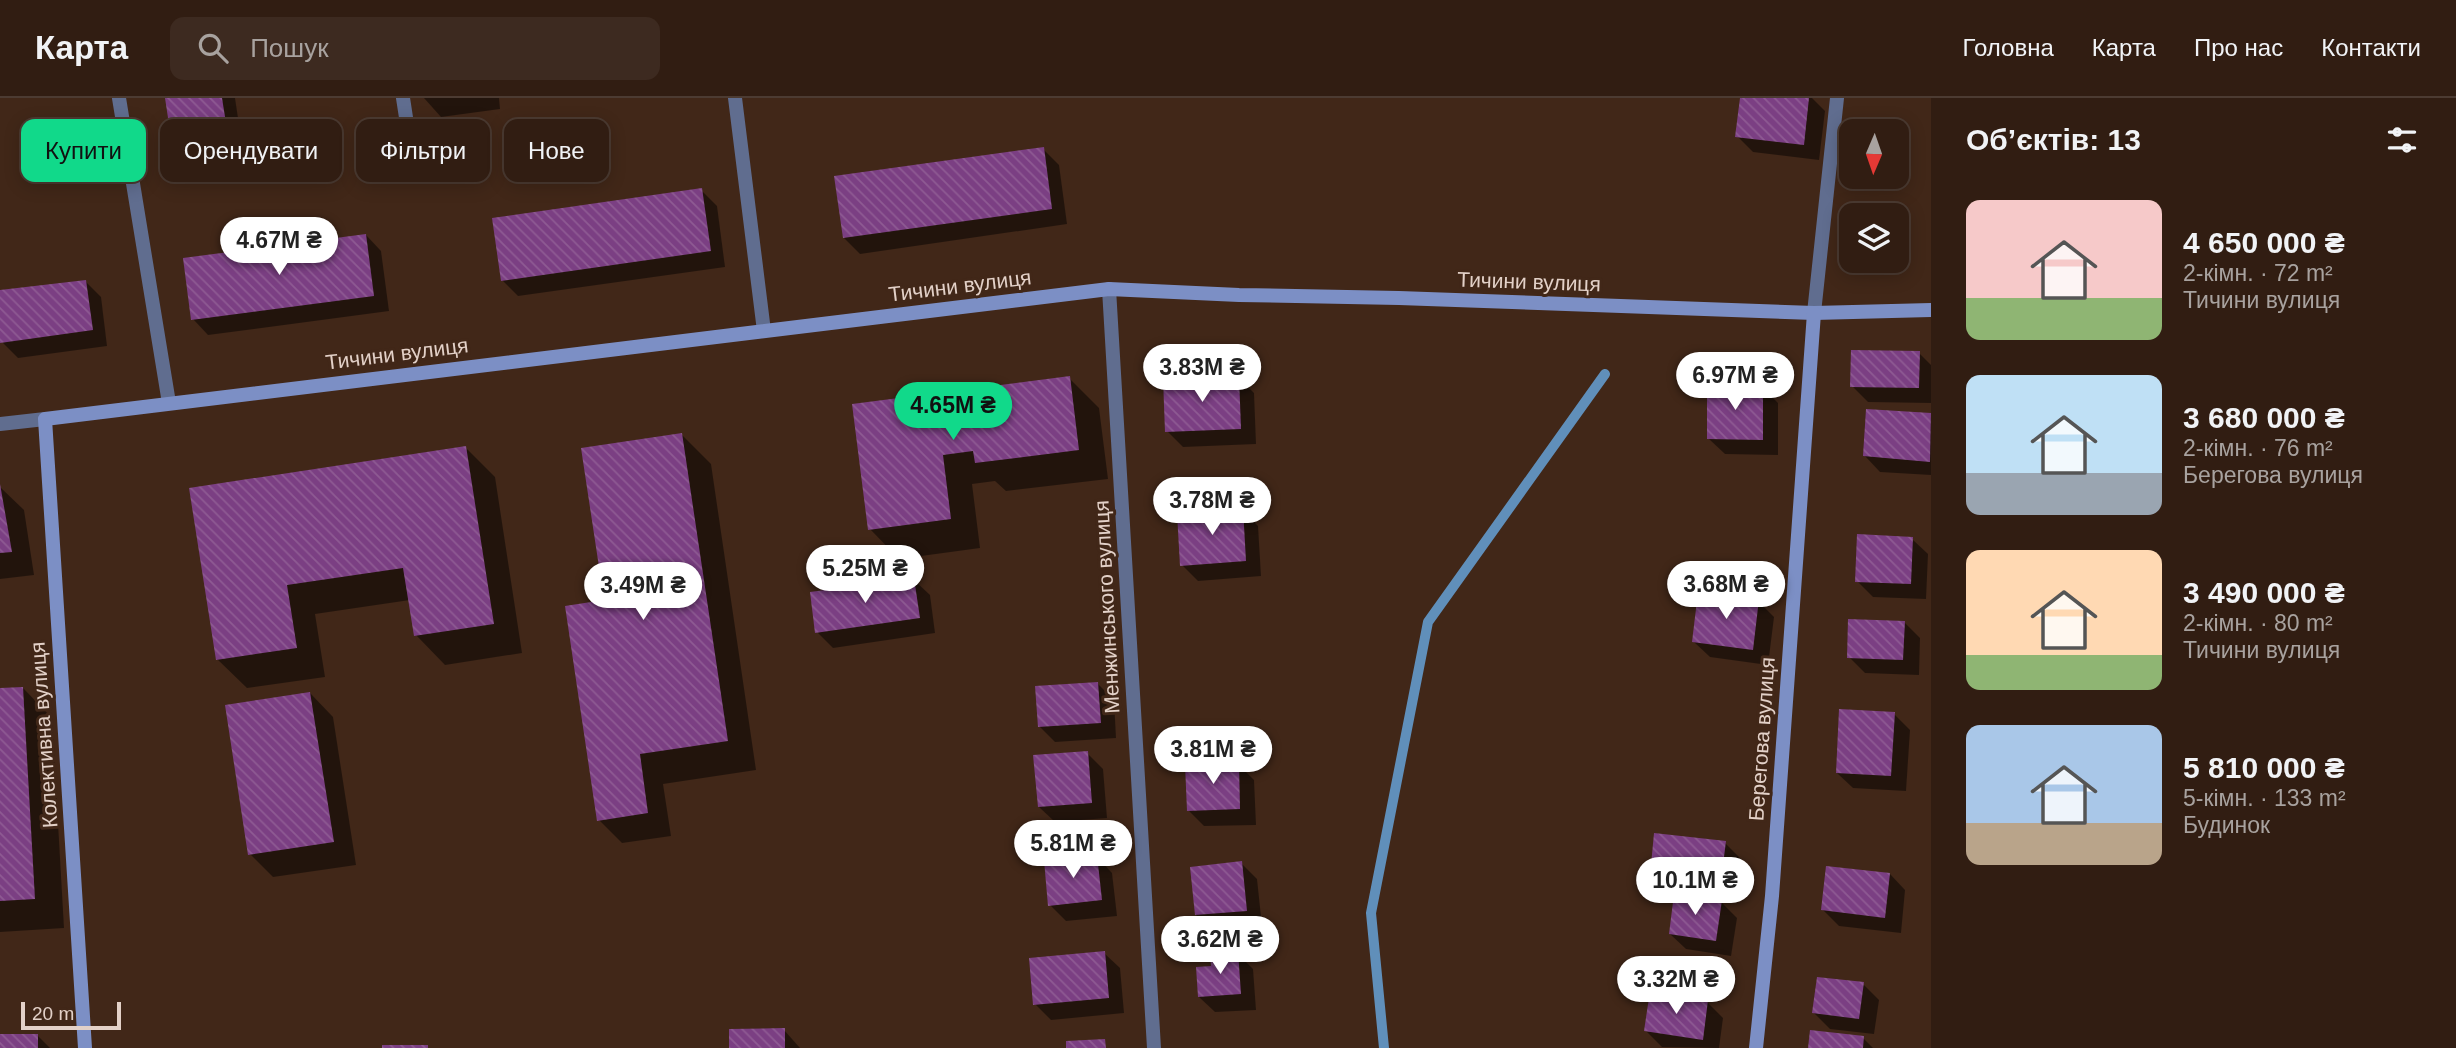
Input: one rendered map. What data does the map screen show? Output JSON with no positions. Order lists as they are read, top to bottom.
{
  "streets": {
    "street": [
      "Тичини вулиця",
      "Менжинського вулиця",
      "Колективна вулиця",
      "Берегова вулиця"
    ]
  },
  "crossings": [
    ["Тичини вулиця", "Менжинського вулиця"],
    ["Тичини вулиця", "Колективна вулиця"],
    ["Тичини вулиця", "Берегова вулиця"]
  ],
  "scale_bar": "20 m",
  "north": "bottom",
  "page": {
    "header": "Карта",
    "search": "Пошук",
    "nav": [
      "Головна",
      "Карта",
      "Про нас",
      "Контакти"
    ],
    "heading": "Об’єктів: 13",
    "chip": [
      "Купити",
      "Орендувати",
      "Фільтри",
      "Нове"
    ],
    "list": [
      {
        "name": "4 650 000 ₴",
        "note": "2-кімн. · 72 m² · Тичини вулиця"
      },
      {
        "name": "3 680 000 ₴",
        "note": "2-кімн. · 76 m² · Берегова вулиця"
      },
      {
        "name": "3 490 000 ₴",
        "note": "2-кімн. · 80 m² · Тичини вулиця"
      },
      {
        "name": "5 810 000 ₴",
        "note": "5-кімн. · 133 m² · Будинок"
      }
    ],
    "price": [
      "4.67M ₴",
      "3.83M ₴",
      "6.97M ₴",
      "4.65M ₴",
      "3.78M ₴",
      "5.25M ₴",
      "3.68M ₴",
      "3.49M ₴",
      "3.81M ₴",
      "5.81M ₴",
      "10.1M ₴",
      "3.62M ₴",
      "3.32M ₴"
    ],
    "scale": "20 m"
  }
}
